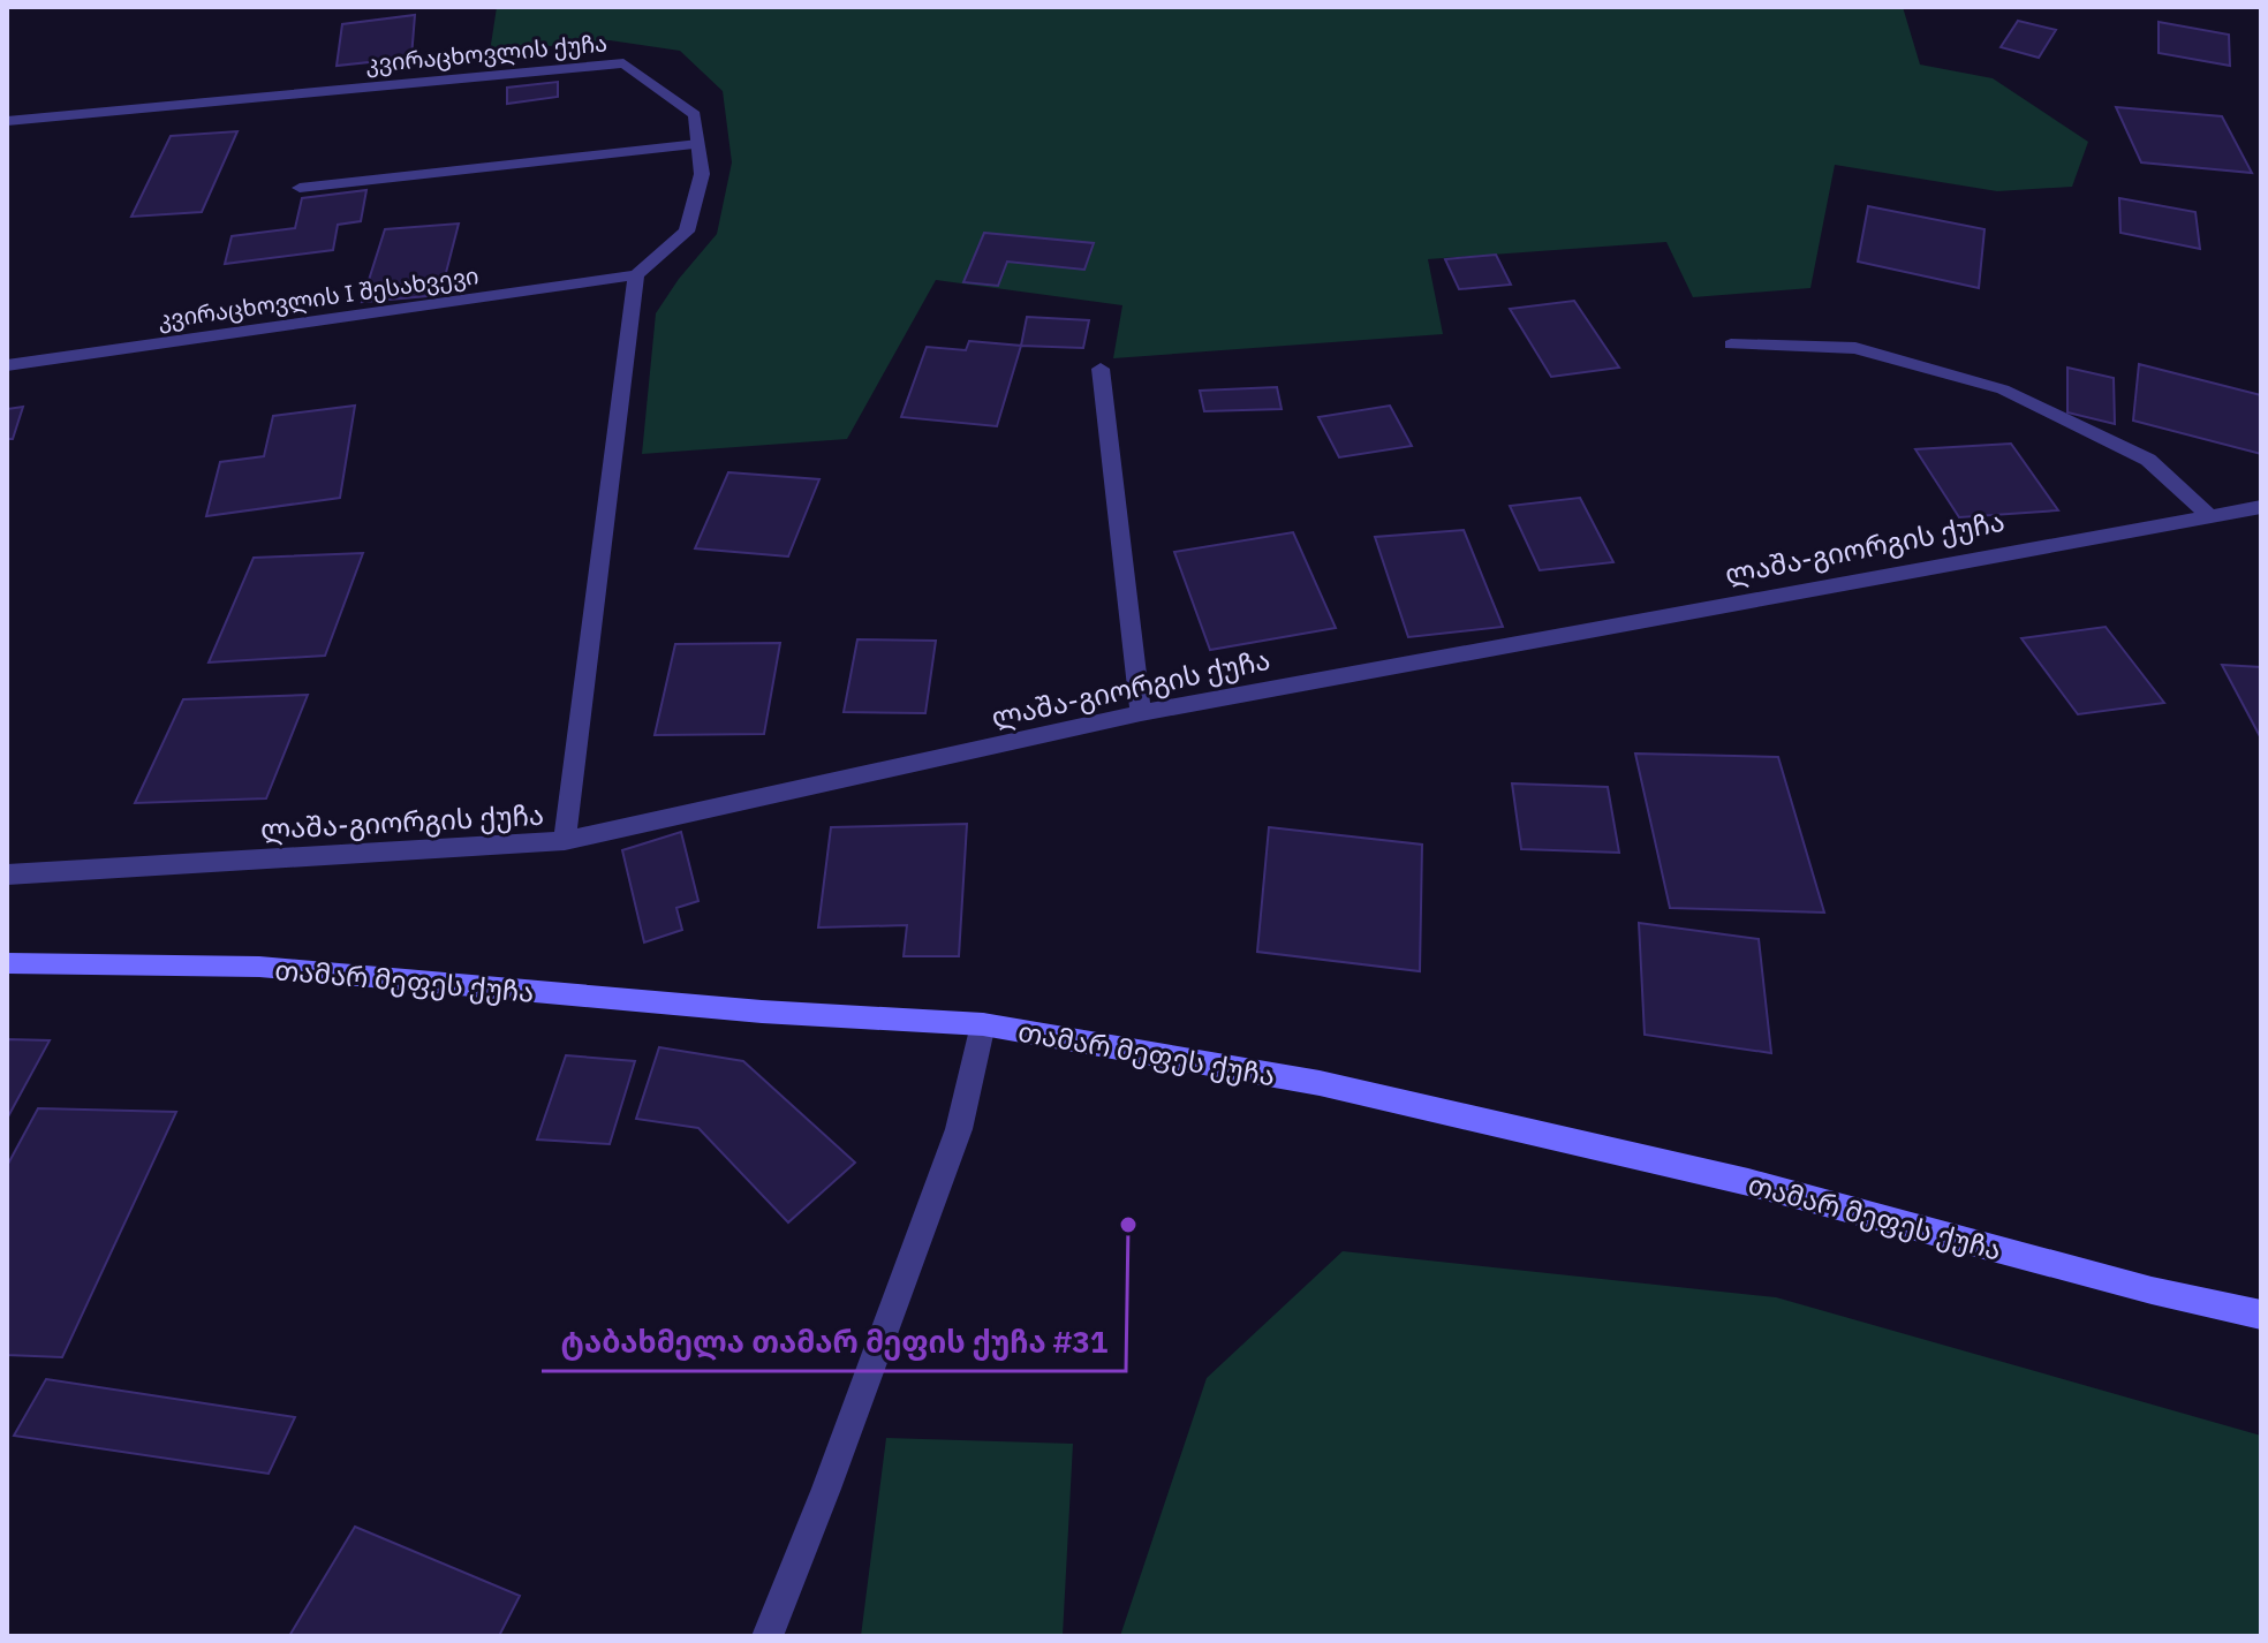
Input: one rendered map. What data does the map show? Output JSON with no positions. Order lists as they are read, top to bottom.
{
  "streets": {
    "street": [
      "კვირაცხოვლის ქუჩა",
      "კვირაცხოვლის I შესახვევი",
      "ლაშა-გიორგის ქუჩა",
      "თამარ მეფეს ქუჩა"
    ]
  },
  "crossings": [
    ["კვირაცხოვლის ქუჩა", "კვირაცხოვლის I შესახვევი"]
  ],
  "places": ["ტაბახმელა თამარ მეფის ქუჩა #31"]
}
